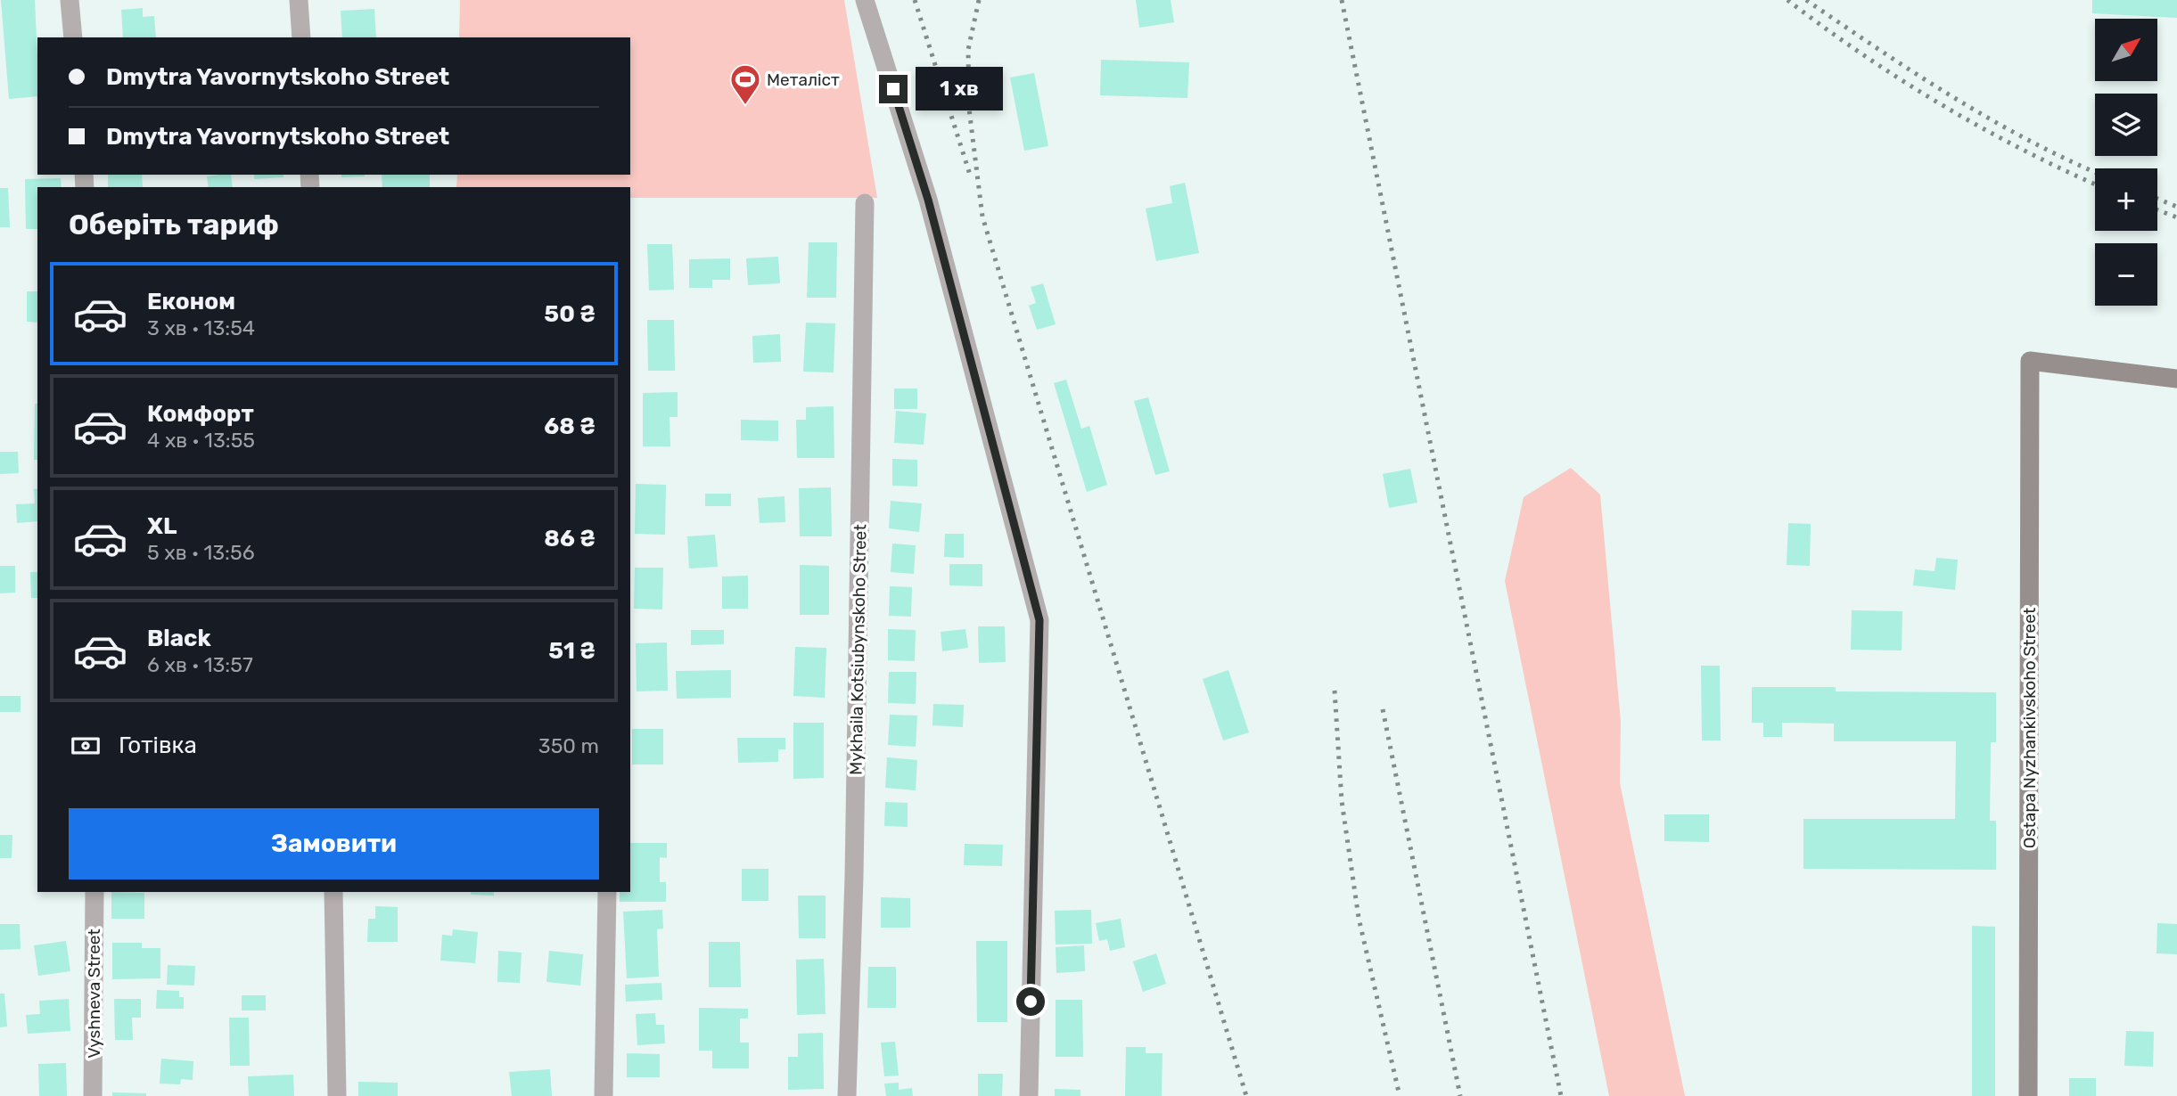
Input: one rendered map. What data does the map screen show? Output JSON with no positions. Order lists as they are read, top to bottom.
{
  "streets": {
    "main road": ["Ostapa Nyzhankivskoho Street"],
    "street": ["Mykhaila Kotsiubynskoho Street", "Vyshneva Street"]
  },
  "places": {
    "sports": ["Металіст"]
  },
  "north": "top right",
  "page": {
    "map_buttons": ["+", "−"],
    "banner": ["Dmytra Yavornytskoho Street", "Dmytra Yavornytskoho Street"],
    "bubble": "1 хв",
    "heading": "Оберіть тариф",
    "list": [
      {
        "name": "Економ",
        "note": "3 хв · 13:54",
        "value": "50 ₴"
      },
      {
        "name": "Комфорт",
        "note": "4 хв · 13:55",
        "value": "68 ₴"
      },
      {
        "name": "XL",
        "note": "5 хв · 13:56",
        "value": "86 ₴"
      },
      {
        "name": "Black",
        "note": "6 хв · 13:57",
        "value": "51 ₴"
      }
    ],
    "pay": ["Готівка", "350 m"],
    "buttons": "Замовити"
  }
}
